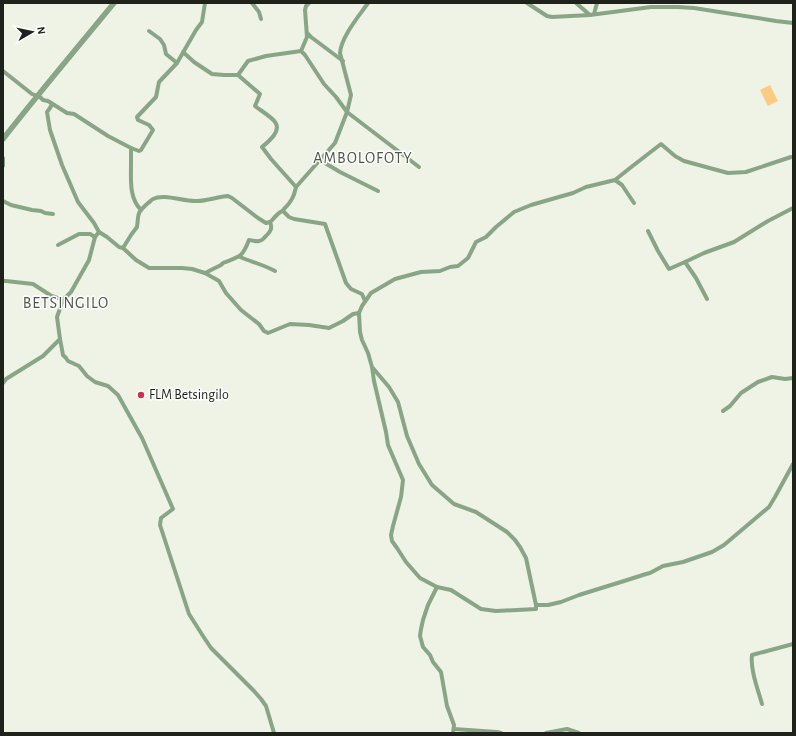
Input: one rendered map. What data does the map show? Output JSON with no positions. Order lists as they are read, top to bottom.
{
  "districts": ["AMBOLOFOTY", "BETSINGILO"],
  "places": ["FLM Betsingilo"],
  "north": "right"
}
